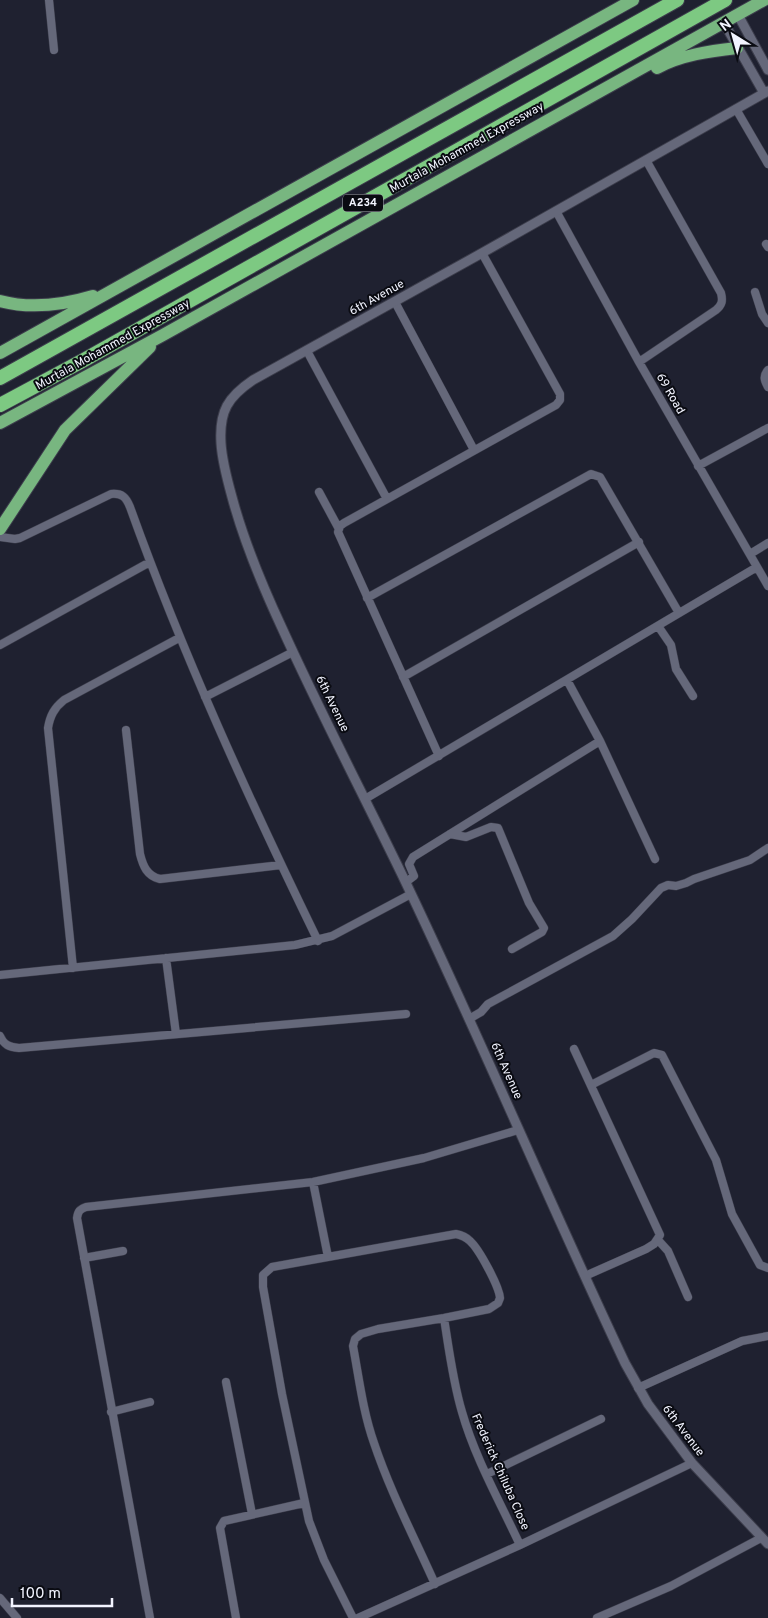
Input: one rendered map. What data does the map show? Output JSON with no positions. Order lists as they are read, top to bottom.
{
  "streets": {
    "highway": ["Murtala Mohammed Expressway", "A234"],
    "street": ["6th Avenue", "69 Road", "Frederick Chiluba Close"]
  },
  "crossings": [
    ["6th Avenue", "69 Road"]
  ],
  "scale_bar": "100 m",
  "north": "top left"
}
